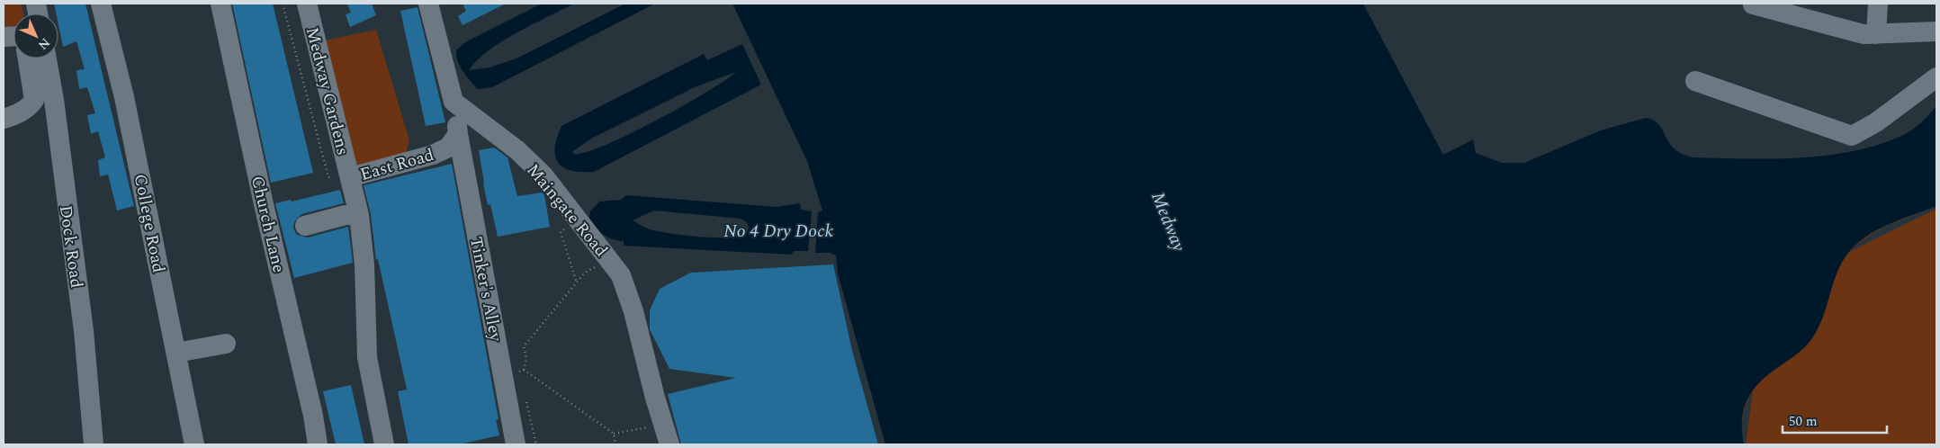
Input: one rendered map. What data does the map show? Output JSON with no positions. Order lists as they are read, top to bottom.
{
  "streets": {
    "street": [
      "Medway Gardens",
      "East Road",
      "Maingate Road",
      "College Road",
      "Church Lane",
      "Dock Road",
      "Tinker's Alley"
    ]
  },
  "crossings": [
    ["Medway Gardens", "East Road"],
    ["East Road", "Tinker's Alley"]
  ],
  "water": ["Medway", "No 4 Dry Dock"],
  "scale_bar": "50 m",
  "north": "bottom right"
}
